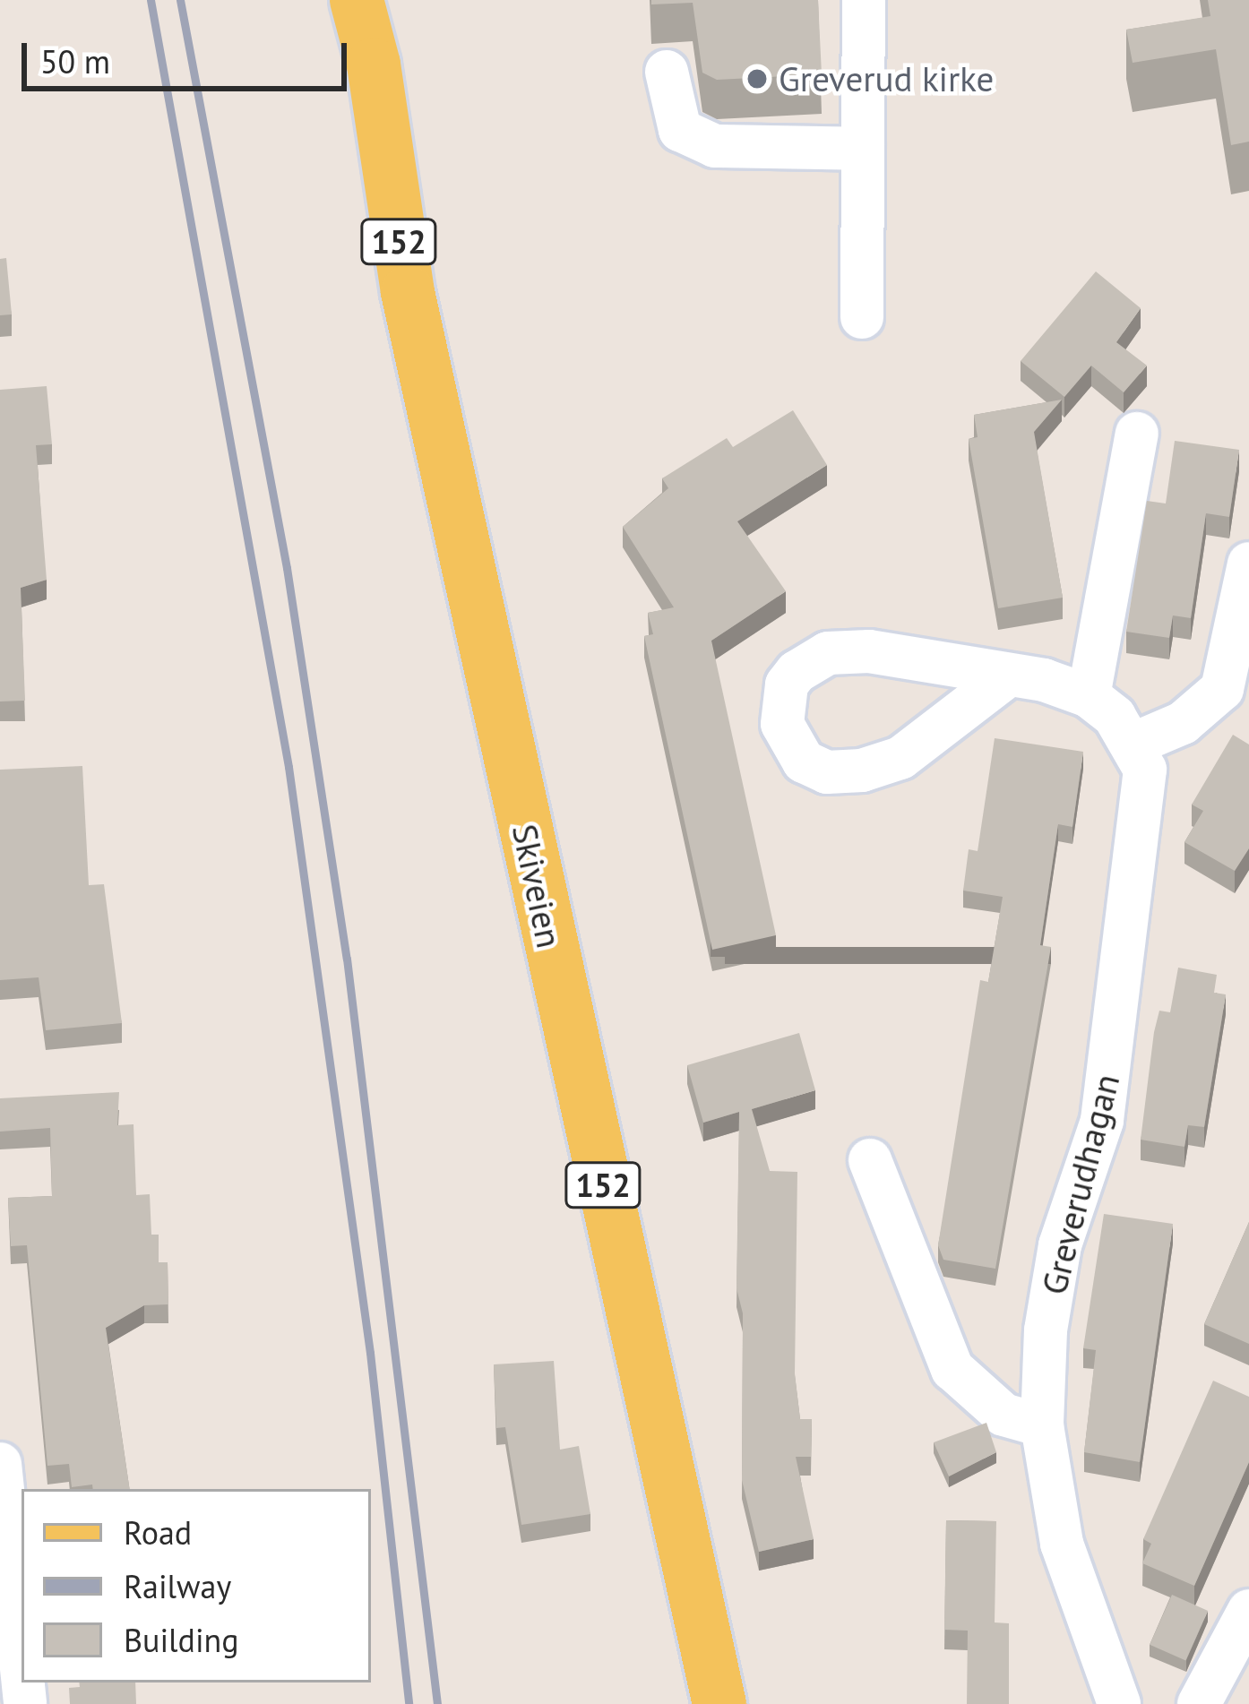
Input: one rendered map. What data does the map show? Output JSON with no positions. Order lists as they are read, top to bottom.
{
  "streets": {
    "main road": ["152", "Skiveien"],
    "street": ["Greverudhagan"]
  },
  "places": ["Greverud kirke"],
  "legend": ["Road", "Railway", "Building"],
  "scale_bar": "50 m"
}
